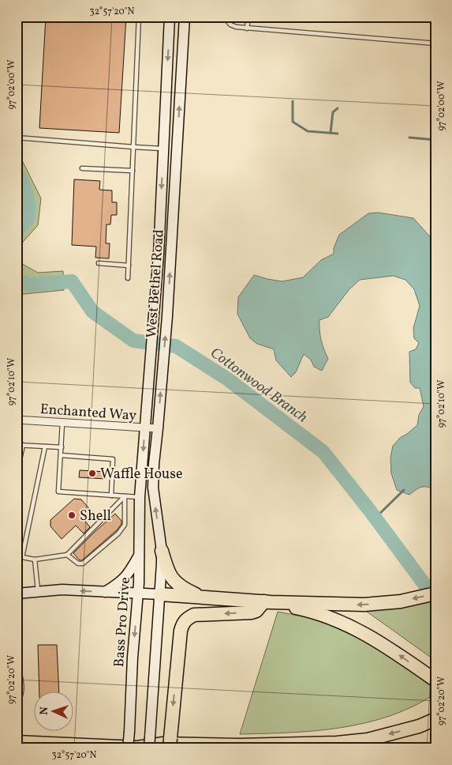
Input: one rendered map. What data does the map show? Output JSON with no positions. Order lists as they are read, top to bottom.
{
  "streets": {
    "main road": ["West Bethel Road", "Bass Pro Drive"],
    "street": ["Enchanted Way"]
  },
  "crossings": [
    ["West Bethel Road", "Enchanted Way"],
    ["West Bethel Road", "Bass Pro Drive"]
  ],
  "water": ["Cottonwood Branch"],
  "places": ["Waffle House", "Shell"],
  "north": "left",
  "coordinates": [
    "32°57'20\"N",
    "97°02'00\"W",
    "97°02'10\"W",
    "97°02'20\"W"
  ]
}
